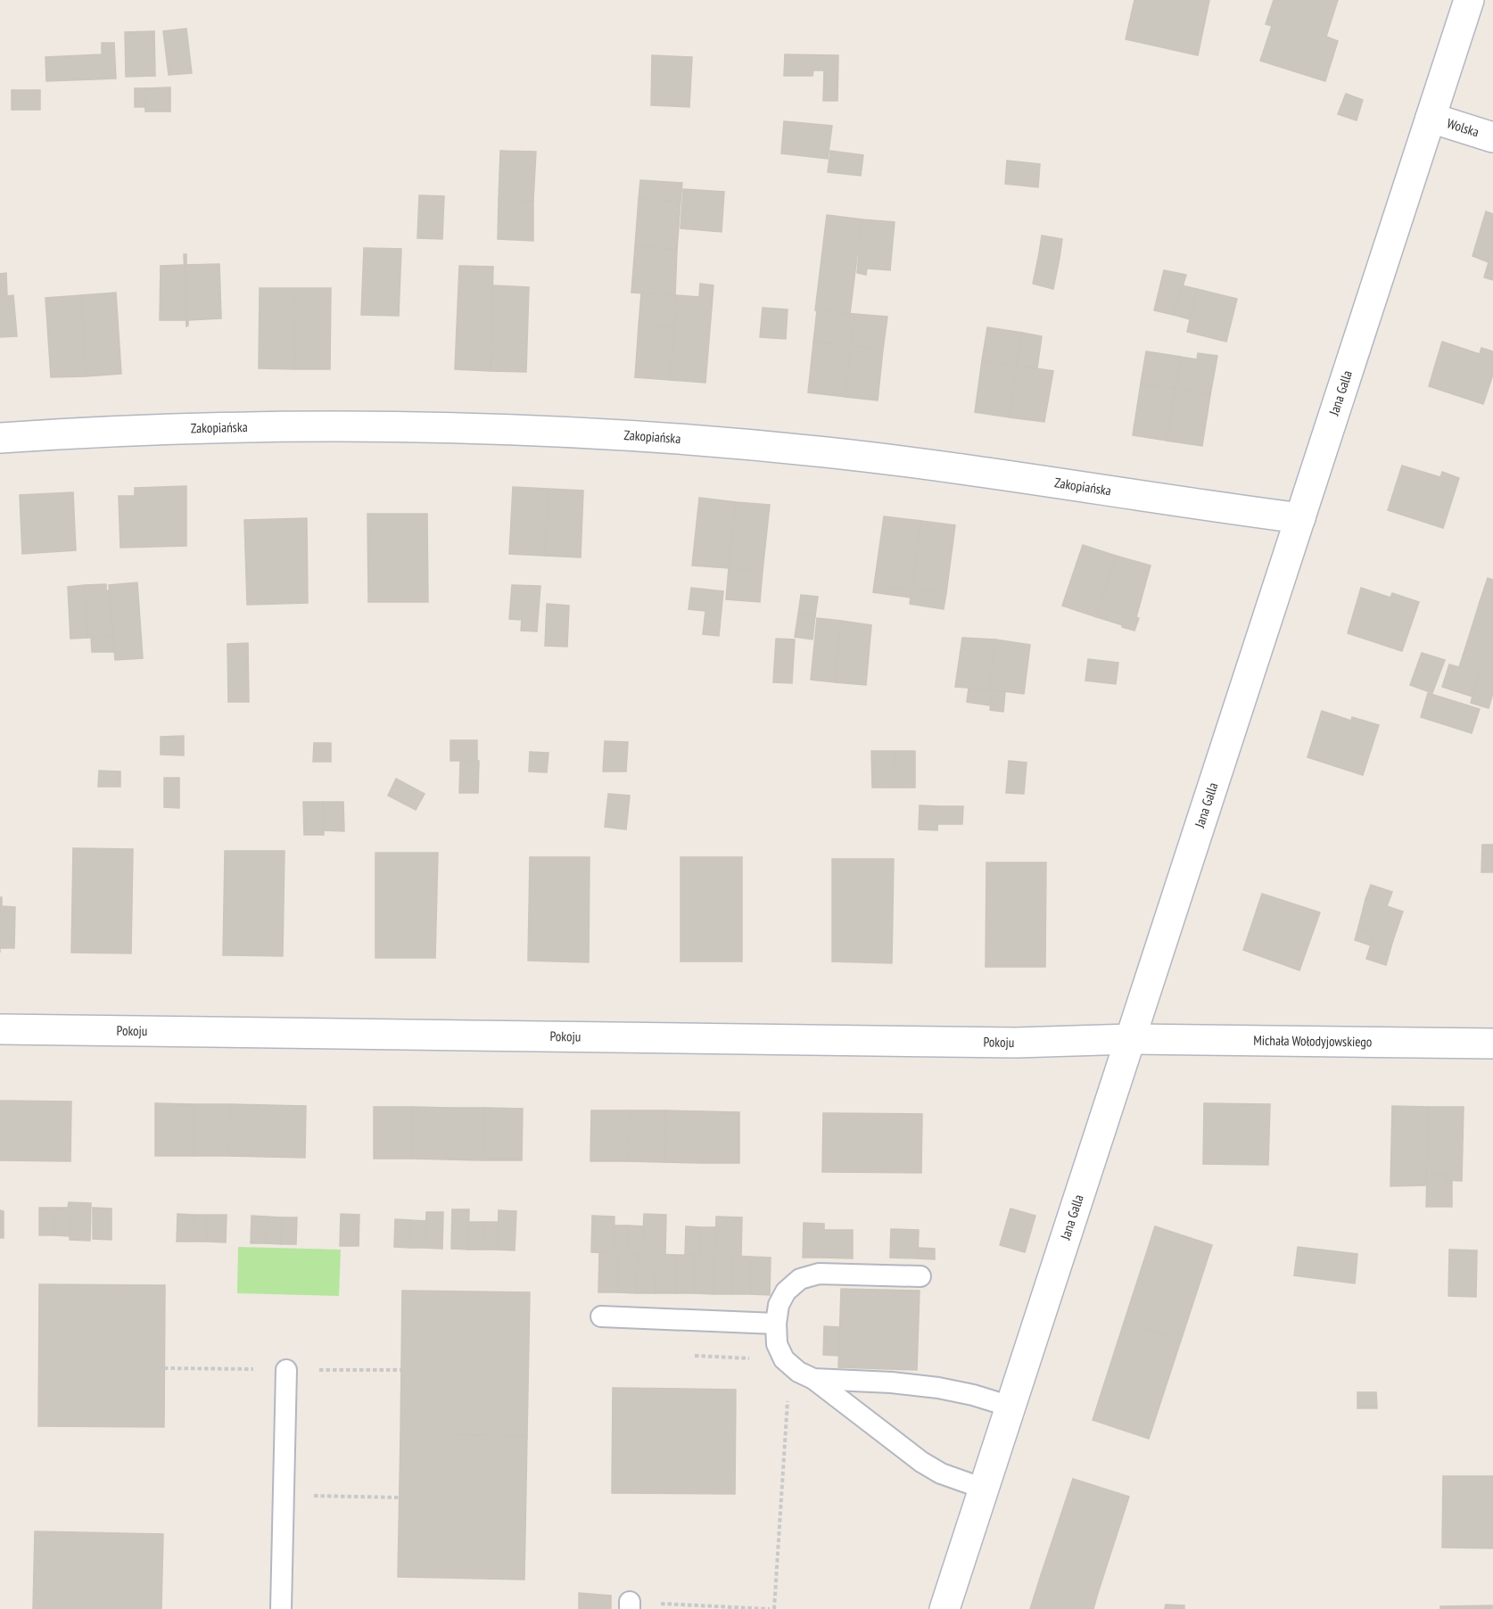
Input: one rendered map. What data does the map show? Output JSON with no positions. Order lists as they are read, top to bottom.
{
  "streets": {
    "street": [
      "Wolska",
      "Jana Galla",
      "Zakopiańska",
      "Pokoju",
      "Michała Wołodyjowskiego"
    ]
  },
  "crossings": [
    ["Wolska", "Jana Galla"],
    ["Jana Galla", "Zakopiańska"],
    ["Jana Galla", "Pokoju"],
    ["Jana Galla", "Michała Wołodyjowskiego"],
    ["Pokoju", "Michała Wołodyjowskiego"]
  ]
}
